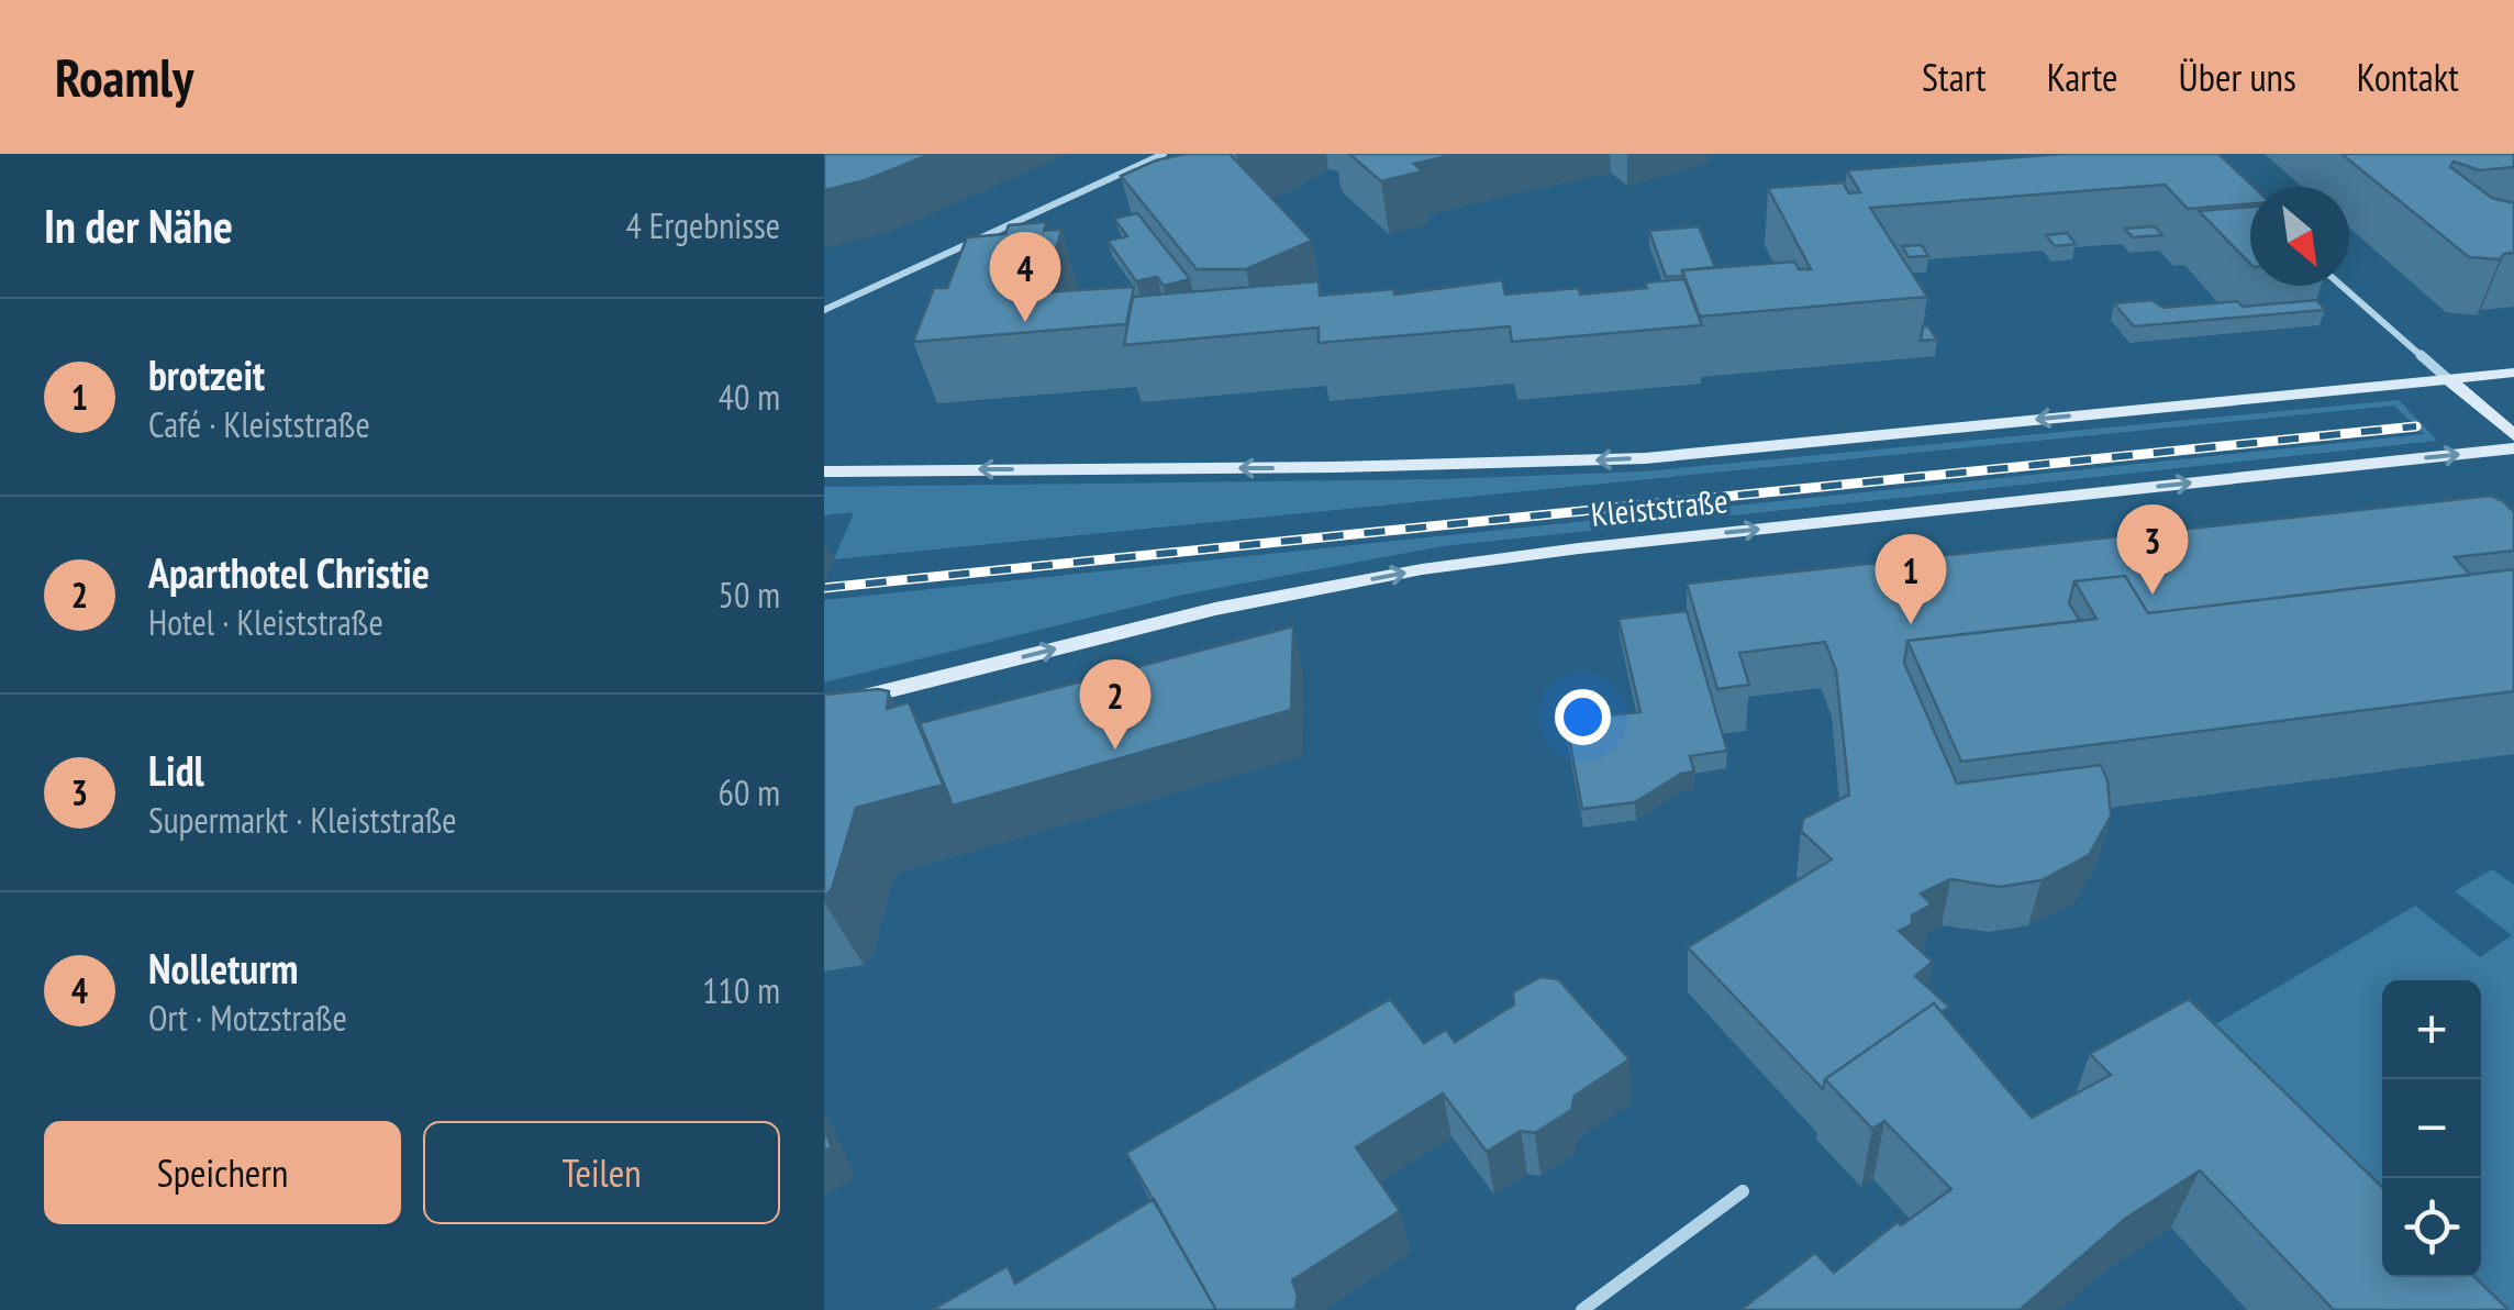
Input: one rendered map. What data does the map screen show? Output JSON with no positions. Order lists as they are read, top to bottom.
{
  "streets": {
    "main road": ["Kleiststraße"]
  },
  "north": "bottom right",
  "page": {
    "header": "Roamly",
    "nav": [
      "Start",
      "Karte",
      "Über uns",
      "Kontakt"
    ],
    "heading": ["In der Nähe", "4 Ergebnisse"],
    "pins": [
      "4",
      "3",
      "1",
      "2"
    ],
    "list": [
      {
        "mark": "1",
        "name": "brotzeit",
        "note": "Café · Kleiststraße",
        "value": "40 m"
      },
      {
        "mark": "2",
        "name": "Aparthotel Christie",
        "note": "Hotel · Kleiststraße",
        "value": "50 m"
      },
      {
        "mark": "3",
        "name": "Lidl",
        "note": "Supermarkt · Kleiststraße",
        "value": "60 m"
      },
      {
        "mark": "4",
        "name": "Nolleturm",
        "note": "Ort · Motzstraße",
        "value": "110 m"
      }
    ],
    "map_buttons": ["+", "−"],
    "buttons": ["Speichern", "Teilen"]
  }
}
